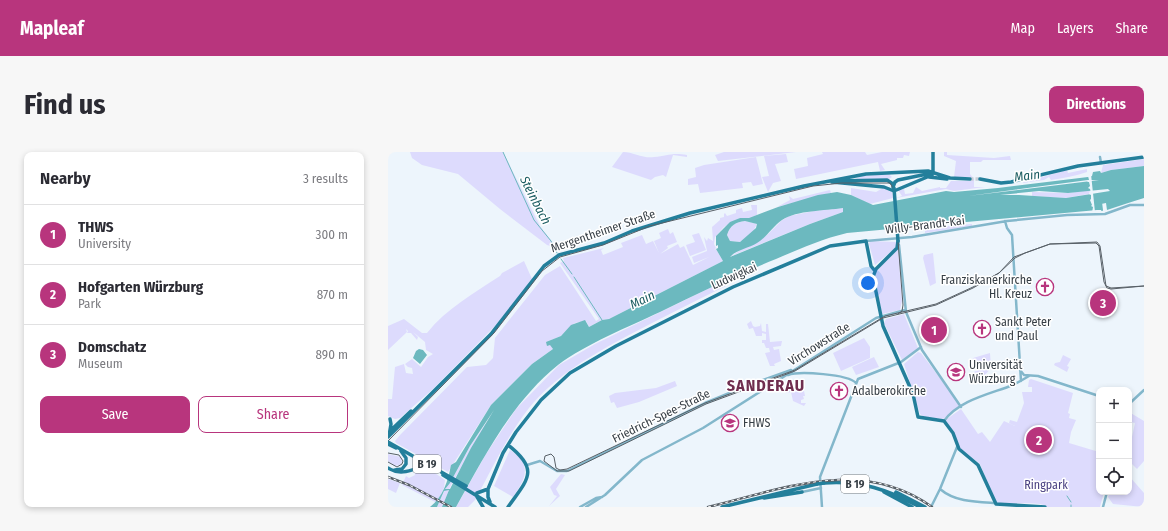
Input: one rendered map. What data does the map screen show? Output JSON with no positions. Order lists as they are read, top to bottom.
{
  "streets": {
    "main road": ["Mergentheimer Straße", "Ludwigkai", "B 19"],
    "street": ["Willy-Brandt-Kai", "Virchowstraße", "Friedrich-Spee-Straße"]
  },
  "crossings": [
    ["Willy-Brandt-Kai", "Ludwigkai"],
    ["Virchowstraße", "Friedrich-Spee-Straße"]
  ],
  "districts": ["SANDERAU"],
  "water": ["Main", "Steinbach"],
  "parks": ["Ringpark"],
  "places": {
    "church": ["Franziskanerkirche Hl. Kreuz", "Sankt Peter und Paul", "Adalberokirche"],
    "school or university": ["Universität Würzburg", "FHWS"]
  },
  "page": {
    "header": "Mapleaf",
    "nav": ["Map", "Layers", "Share"],
    "buttons": [
      "Directions",
      ["Save", "Share"]
    ],
    "title": "Find us",
    "heading": ["Nearby", "3 results"],
    "list": [
      {
        "mark": "1",
        "name": "THWS",
        "note": "University",
        "value": "300 m"
      },
      {
        "mark": "2",
        "name": "Hofgarten Würzburg",
        "note": "Park",
        "value": "870 m"
      },
      {
        "mark": "3",
        "name": "Domschatz",
        "note": "Museum",
        "value": "890 m"
      }
    ],
    "pins": ["3", "1", "2"],
    "map_buttons": ["+", "−"]
  }
}
